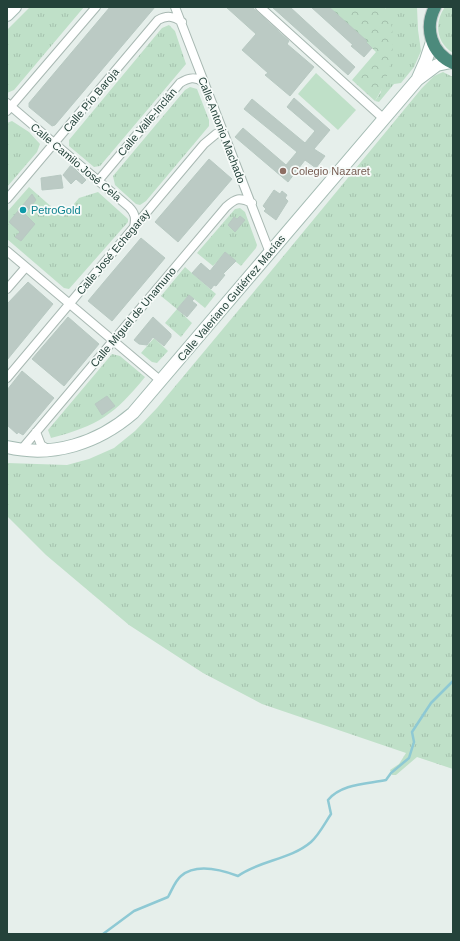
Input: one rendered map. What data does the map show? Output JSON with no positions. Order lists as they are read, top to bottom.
{
  "streets": {
    "main road": ["Calle Valeriano Gutiérrez Macías"],
    "street": [
      "Calle Pío Baroja",
      "Calle Valle-Inclán",
      "Calle Antonio Machado",
      "Calle Camilo José Cela",
      "Calle José Echegaray",
      "Calle Miguel de Unamuno"
    ]
  },
  "crossings": [
    ["Calle Pío Baroja", "Calle Antonio Machado"],
    ["Calle Pío Baroja", "Calle Camilo José Cela"],
    ["Calle Valle-Inclán", "Calle Antonio Machado"],
    ["Calle Valle-Inclán", "Calle Camilo José Cela"],
    ["Calle Antonio Machado", "Calle José Echegaray"],
    ["Calle Antonio Machado", "Calle Valeriano Gutiérrez Macías"],
    ["Calle Antonio Machado", "Calle Miguel de Unamuno"],
    ["Calle Camilo José Cela", "Calle José Echegaray"],
    ["Calle Valeriano Gutiérrez Macías", "Calle Miguel de Unamuno"]
  ],
  "places": ["Colegio Nazaret", "PetroGold"]
}
